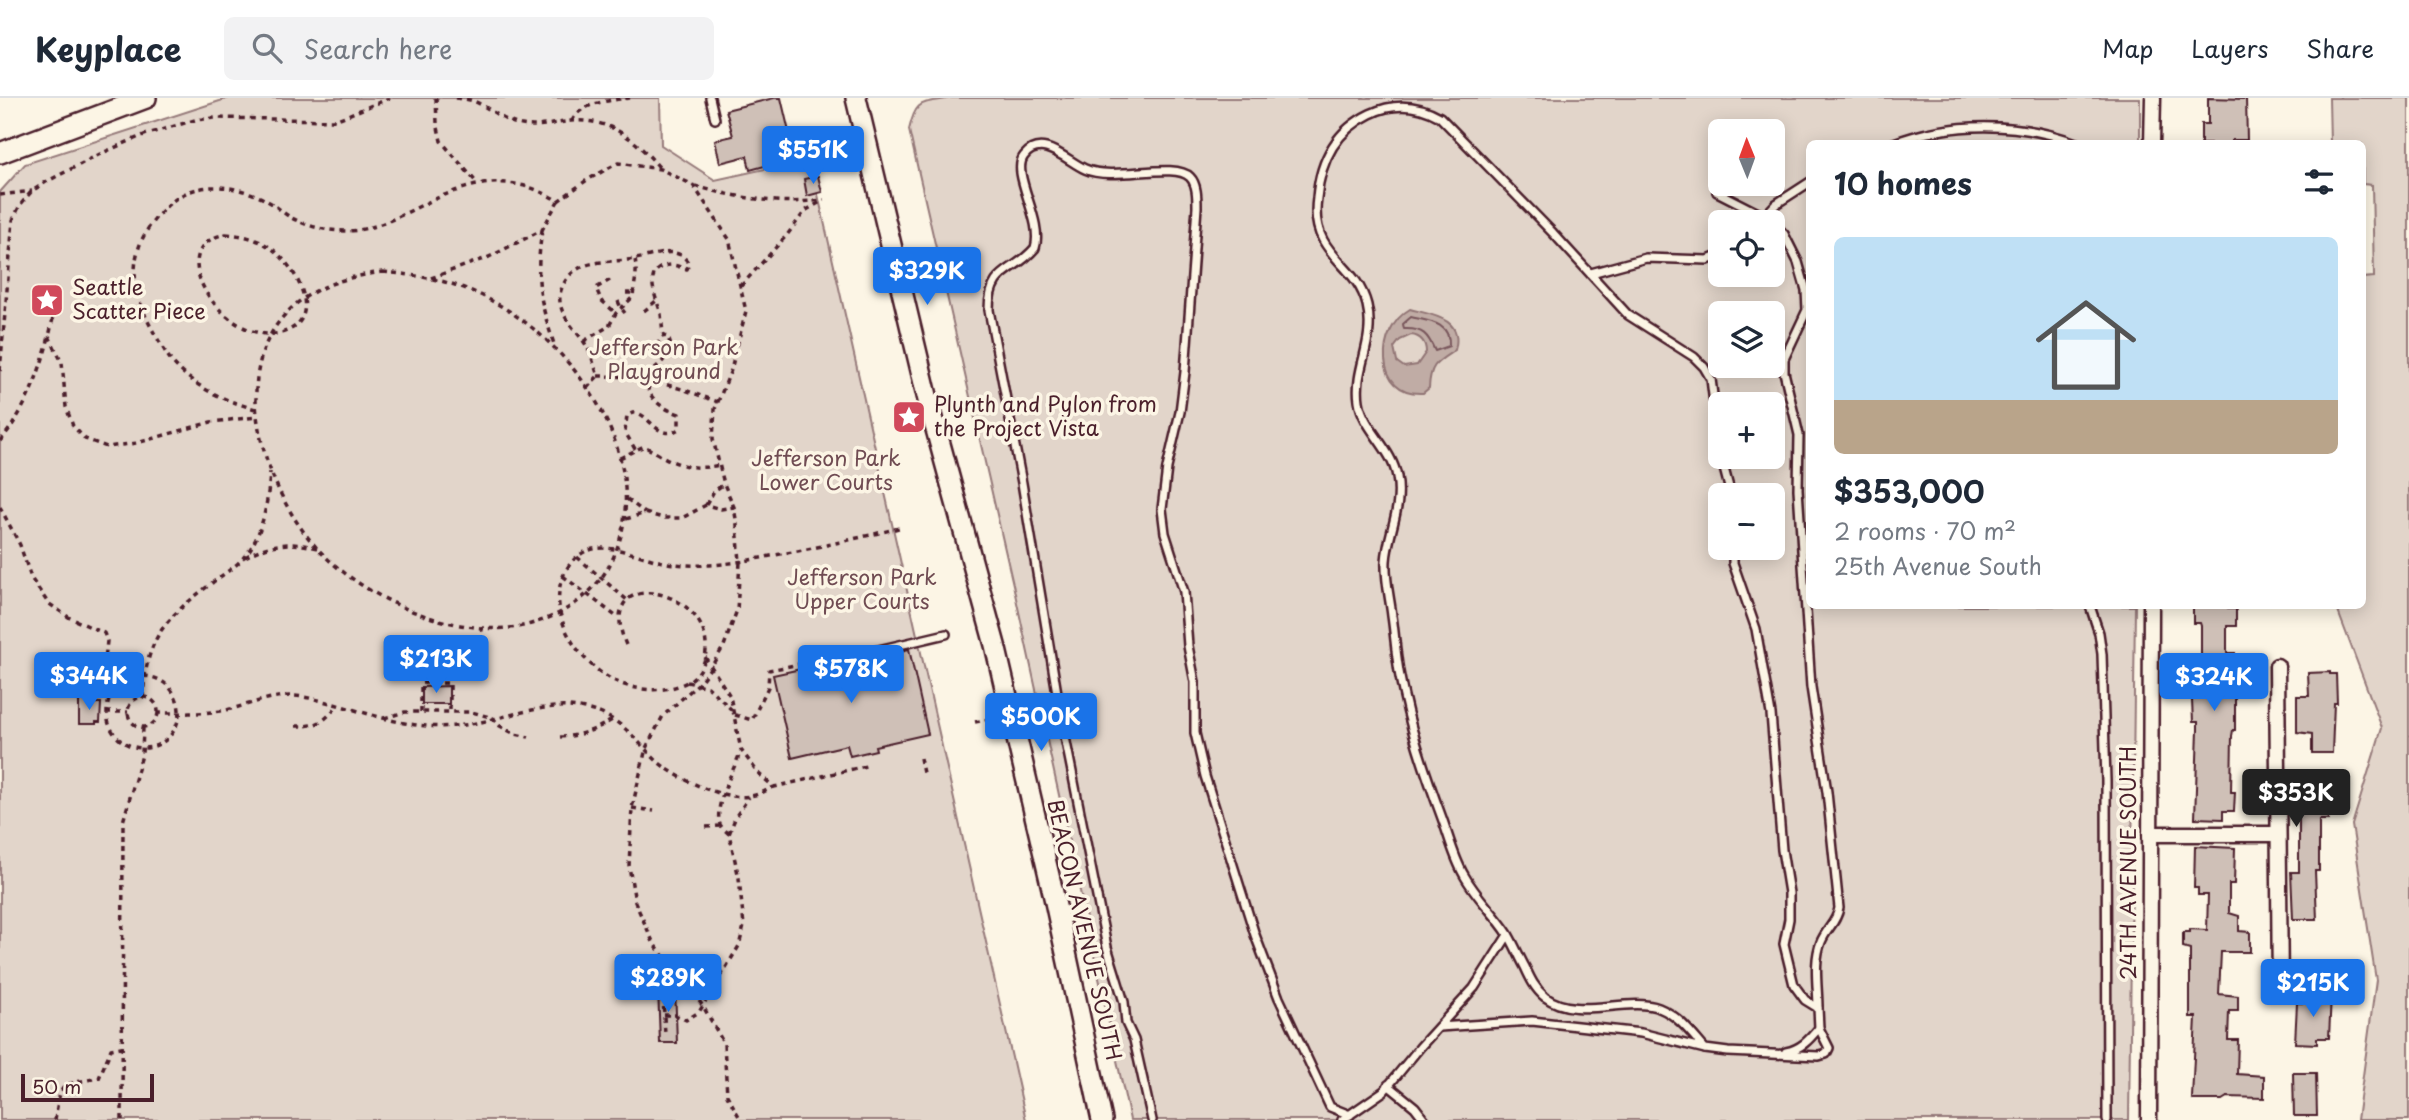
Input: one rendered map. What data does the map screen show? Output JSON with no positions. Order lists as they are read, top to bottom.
{
  "streets": {
    "main road": ["BEACON AVENUE SOUTH"],
    "street": ["24TH AVENUE SOUTH"]
  },
  "parks": ["Jefferson Park Playground", "Jefferson Park Lower Courts", "Jefferson Park Upper Courts"],
  "places": {
    "place": ["Seattle Scatter Piece", "Plynth and Pylon from the Project Vista"]
  },
  "scale_bar": "50 m",
  "north": "top",
  "page": {
    "header": "Keyplace",
    "search": "Search here",
    "nav": ["Map", "Layers", "Share"],
    "map_buttons": ["+", "−"],
    "price": [
      "$551K",
      "$329K",
      "$213K",
      "$578K",
      "$344K",
      "$324K",
      "$500K",
      "$353K",
      "$289K",
      "$215K"
    ],
    "heading": "10 homes",
    "list": [
      {
        "name": "$353,000",
        "note": "2 rooms · 70 m² · 25th Avenue South"
      }
    ],
    "scale": "50 m"
  }
}
